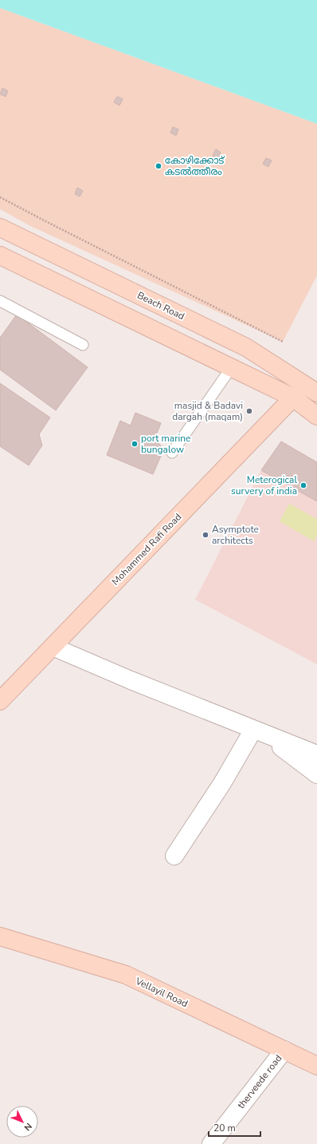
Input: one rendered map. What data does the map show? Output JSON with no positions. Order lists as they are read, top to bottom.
{
  "streets": {
    "street": [
      "Beach Road",
      "Mohammed Rafi Road",
      "Vellayil Road",
      "therveede road"
    ]
  },
  "crossings": [
    ["Vellayil Road", "therveede road"]
  ],
  "places": [
    "കോഴിക്കോട് കടൽത്തീരം",
    "masjid & Badavi dargah (maqam)",
    "port marine bungalow",
    "Meterogical survery of india",
    "Asymptote architects"
  ],
  "scale_bar": "20 m",
  "north": "bottom right"
}
